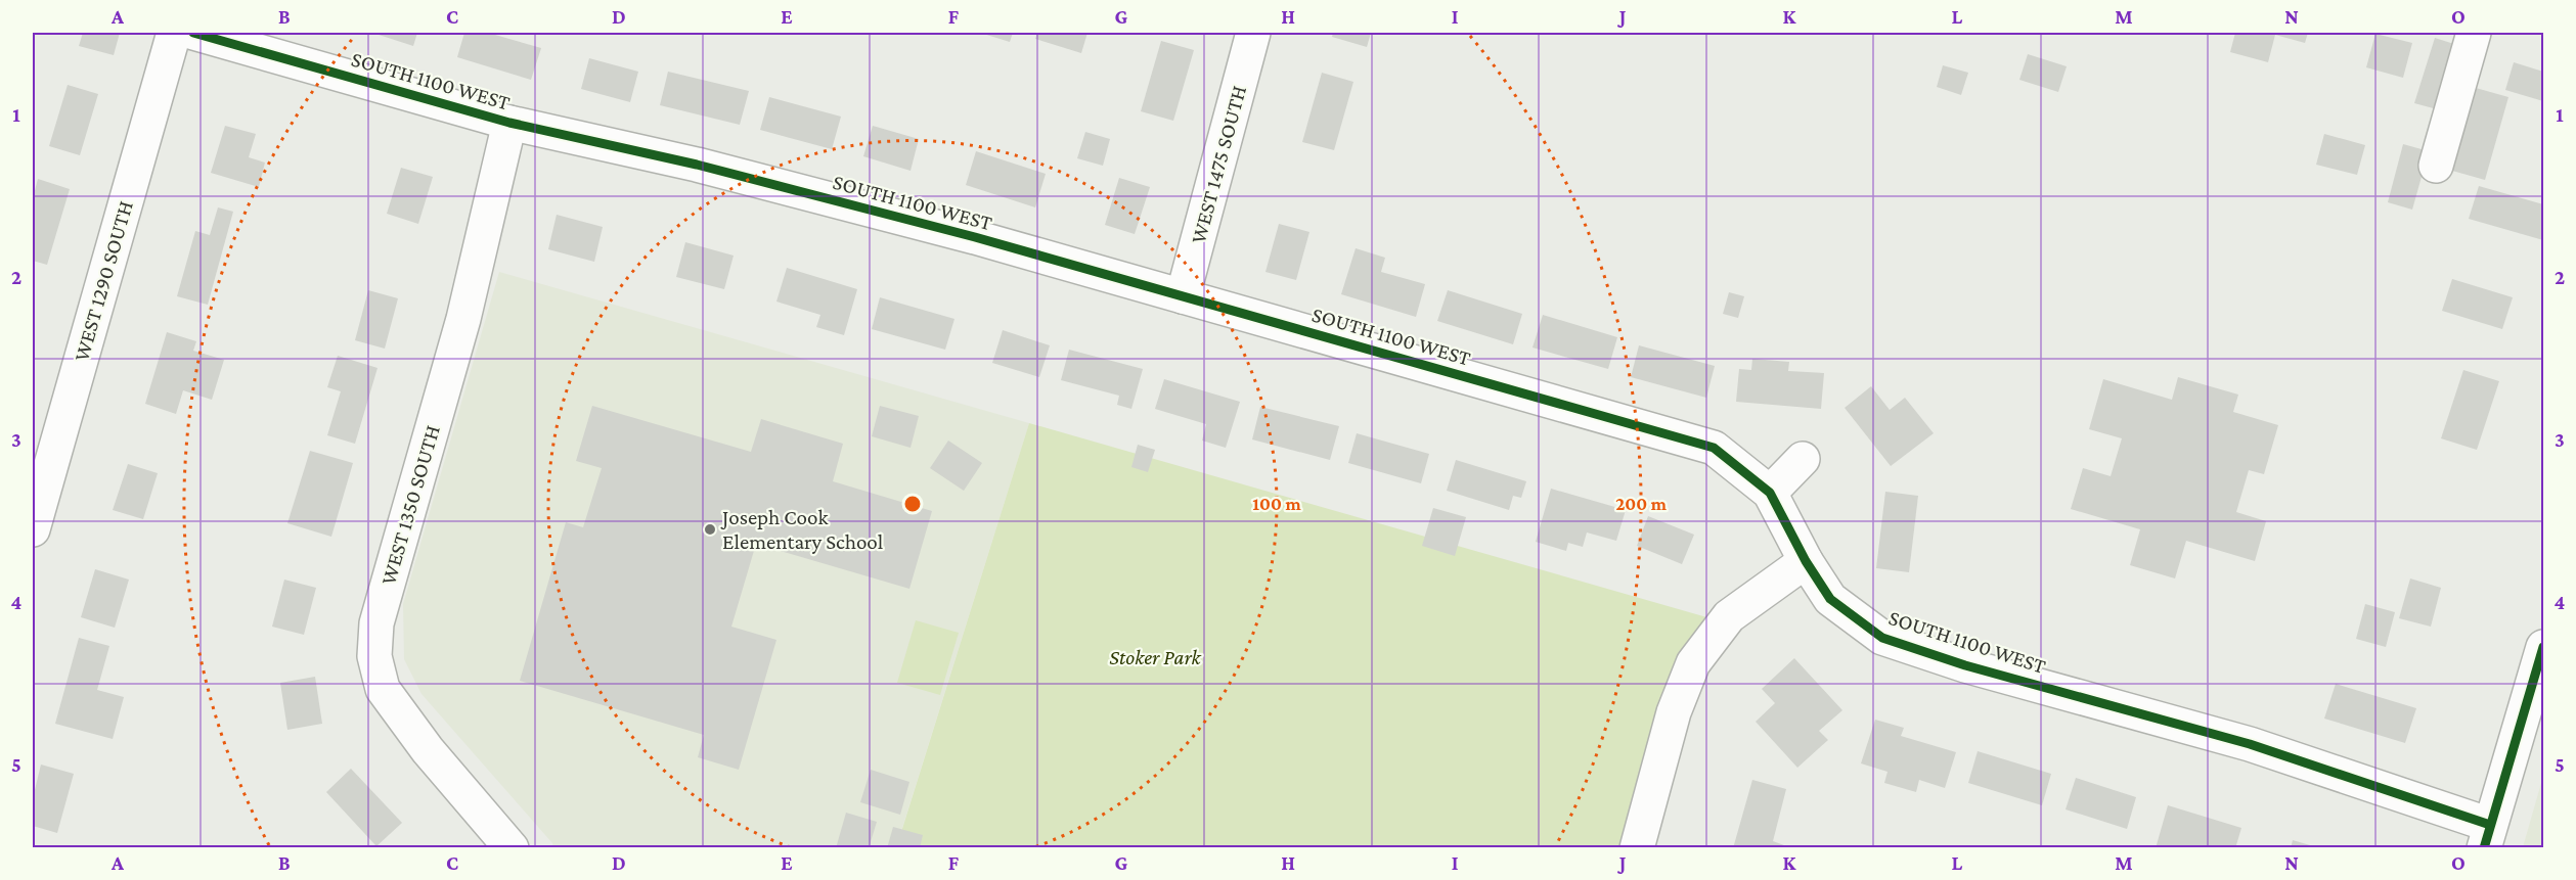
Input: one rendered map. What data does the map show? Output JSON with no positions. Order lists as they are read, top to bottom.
{
  "streets": {
    "street": [
      "SOUTH 1100 WEST",
      "WEST 1475 SOUTH",
      "WEST 1290 SOUTH",
      "WEST 1350 SOUTH"
    ]
  },
  "crossings": [
    ["SOUTH 1100 WEST", "WEST 1475 SOUTH"],
    ["SOUTH 1100 WEST", "WEST 1350 SOUTH"]
  ],
  "parks": ["Stoker Park"],
  "places": ["Joseph Cook Elementary School"],
  "grid": {
    "columns": [
      "A",
      "B",
      "C",
      "D",
      "E",
      "F",
      "G",
      "H",
      "I",
      "J",
      "K",
      "L",
      "M",
      "N",
      "O"
    ],
    "rows": [
      "1",
      "2",
      "3",
      "4",
      "5"
    ]
  },
  "rings": ["100 m", "200 m"]
}
